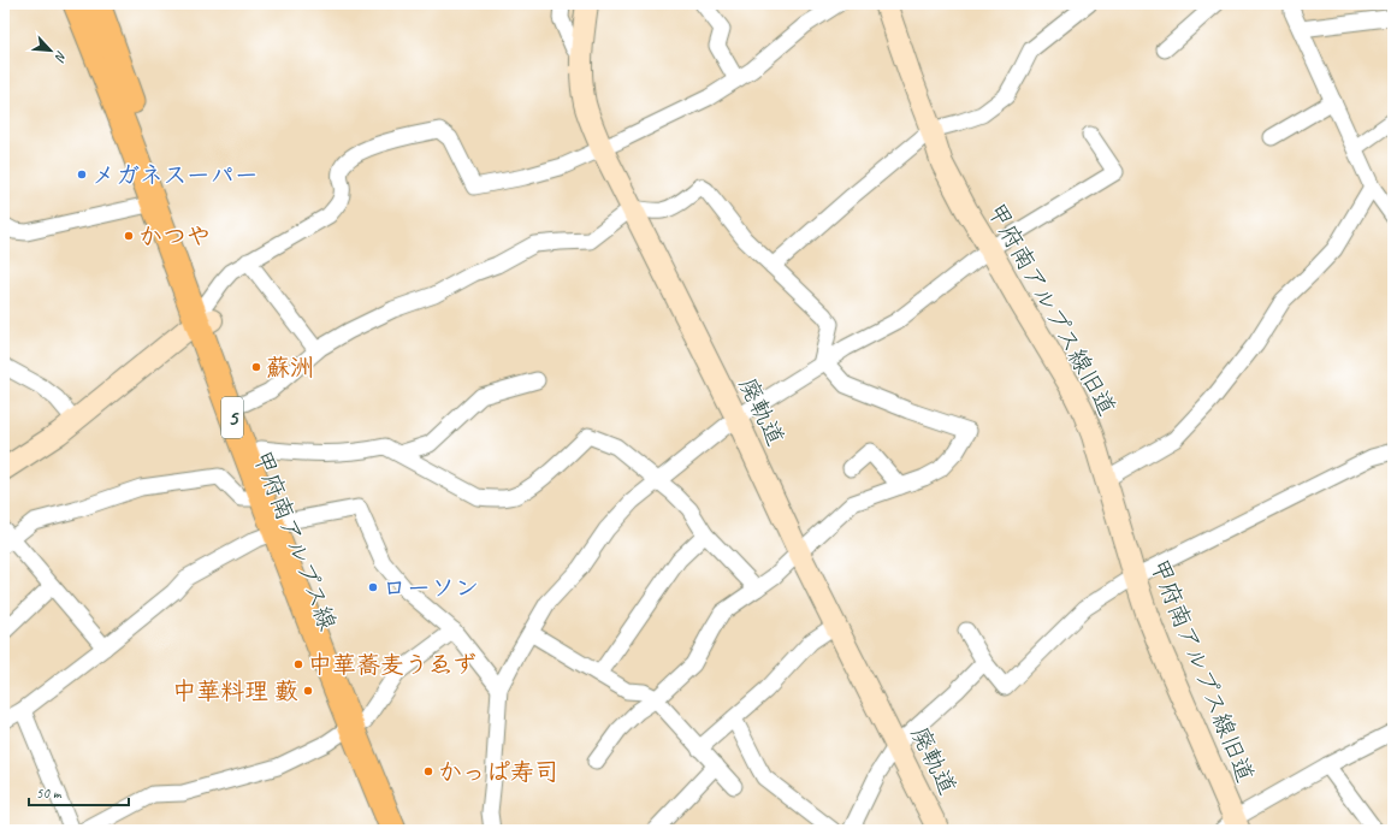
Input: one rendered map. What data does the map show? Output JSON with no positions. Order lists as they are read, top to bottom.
{
  "streets": {
    "main road": ["5", "甲府南アルプス線"],
    "street": ["甲府南アルプス線旧道", "廃軌道"]
  },
  "places": [
    "メガネスーパー",
    "かつや",
    "蘇洲",
    "ローソン",
    "中華蕎麦うゑず",
    "中華料理 藪",
    "かっぱ寿司"
  ],
  "scale_bar": "50 m",
  "north": "bottom right"
}
